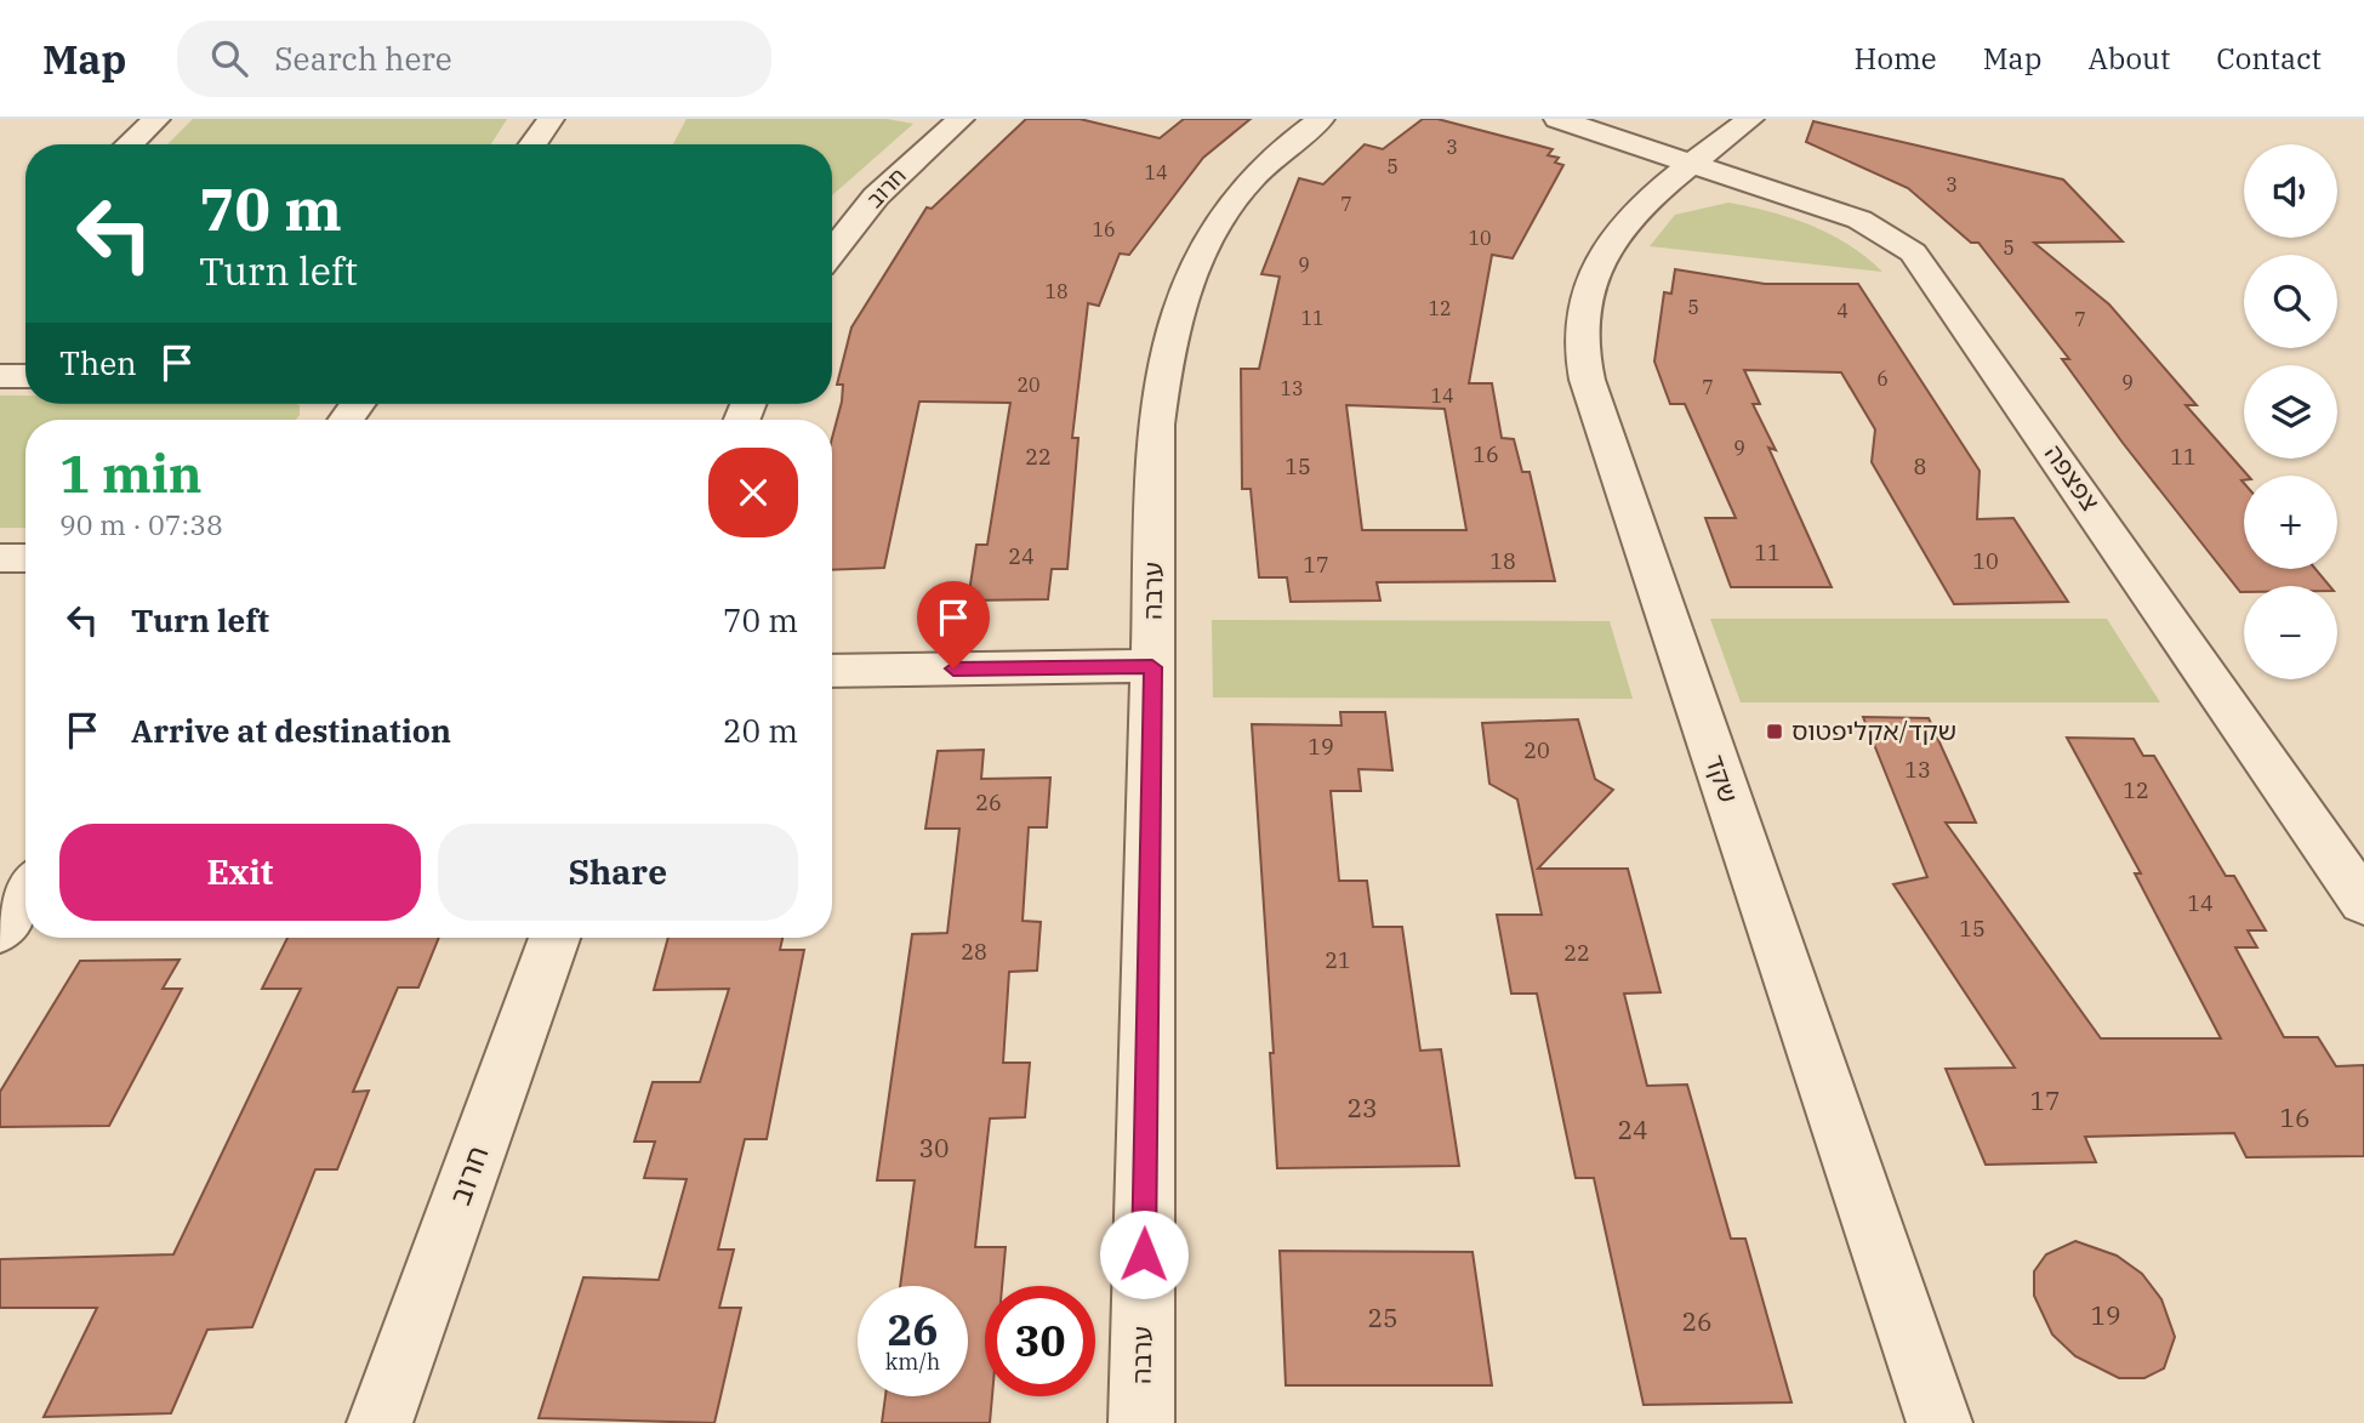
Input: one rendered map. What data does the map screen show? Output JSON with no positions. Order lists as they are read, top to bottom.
{
  "streets": {
    "street": [
      "חרוב",
      "צפצפה",
      "ערבה",
      "שקד"
    ]
  },
  "crossings": [
    ["צפצפה", "שקד"]
  ],
  "places": {
    "transit": ["שקד/אקליפטוס"]
  },
  "house_numbers": [
    "3",
    "5",
    "14",
    "3",
    "7",
    "16",
    "10",
    "5",
    "9",
    "18",
    "5",
    "12",
    "4",
    "11",
    "7",
    "6",
    "9",
    "20",
    "7",
    "13",
    "14",
    "9",
    "16",
    "22",
    "11",
    "15",
    "8",
    "11",
    "24",
    "18",
    "10",
    "17",
    "19",
    "20",
    "13",
    "12",
    "26",
    "14",
    "15",
    "28",
    "22",
    "21",
    "17",
    "23",
    "16",
    "24",
    "30",
    "19",
    "25",
    "26"
  ],
  "page": {
    "header": "Map",
    "search": "Search here",
    "nav": [
      "Home",
      "Map",
      "About",
      "Contact"
    ],
    "map_buttons": ["+", "−"],
    "turn": ["70 m", "Turn left"],
    "then": "Then",
    "heading": ["1 min", "90 m · 07:38"],
    "list": [
      {
        "name": "Turn left",
        "value": "70 m"
      },
      {
        "name": "Arrive at destination",
        "value": "20 m"
      }
    ],
    "buttons": ["Exit", "Share"],
    "speed": "26 km/h",
    "limit": "30"
  }
}
